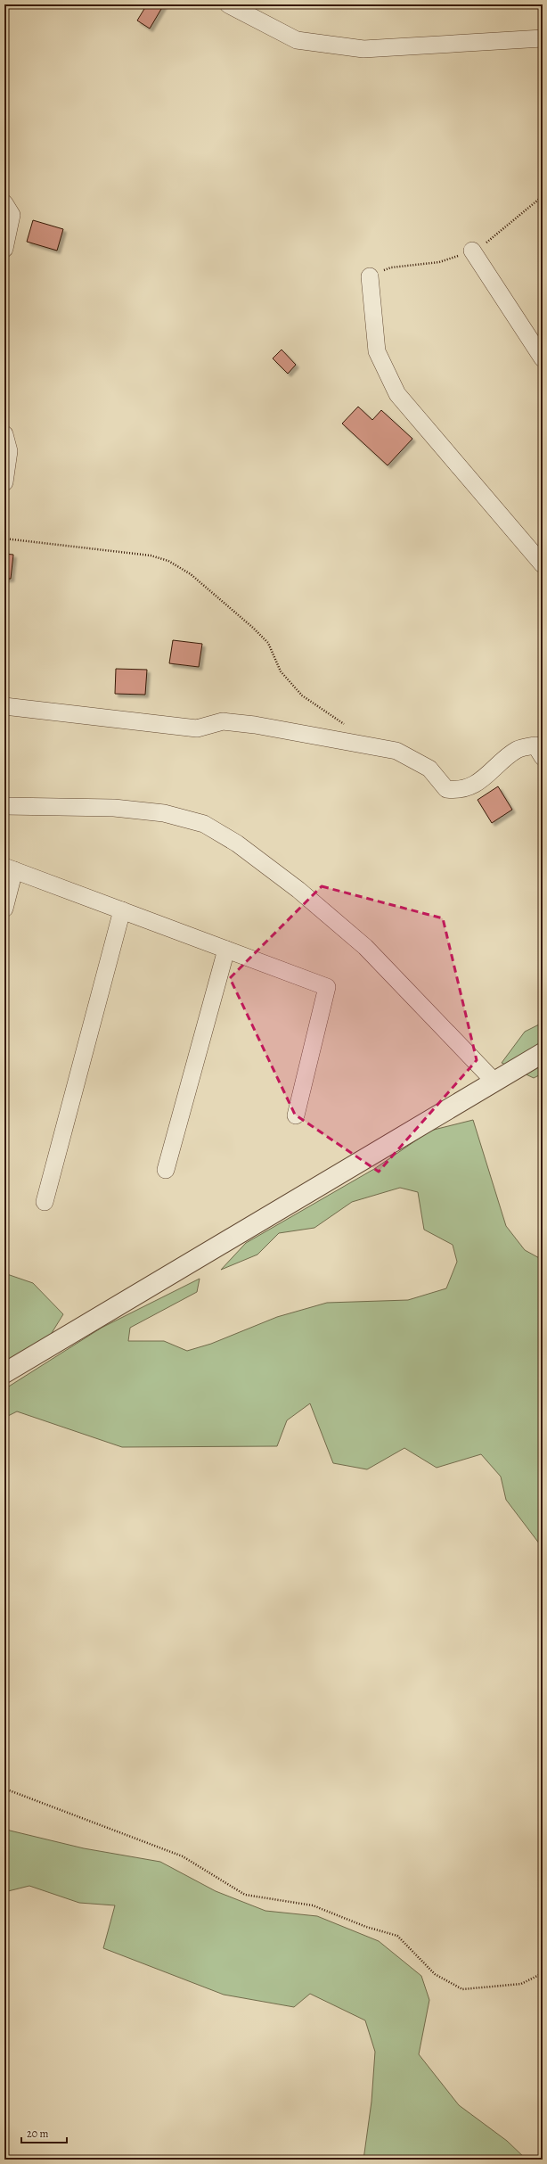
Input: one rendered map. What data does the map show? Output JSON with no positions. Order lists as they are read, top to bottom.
{
  "scale_bar": "20 m"
}
